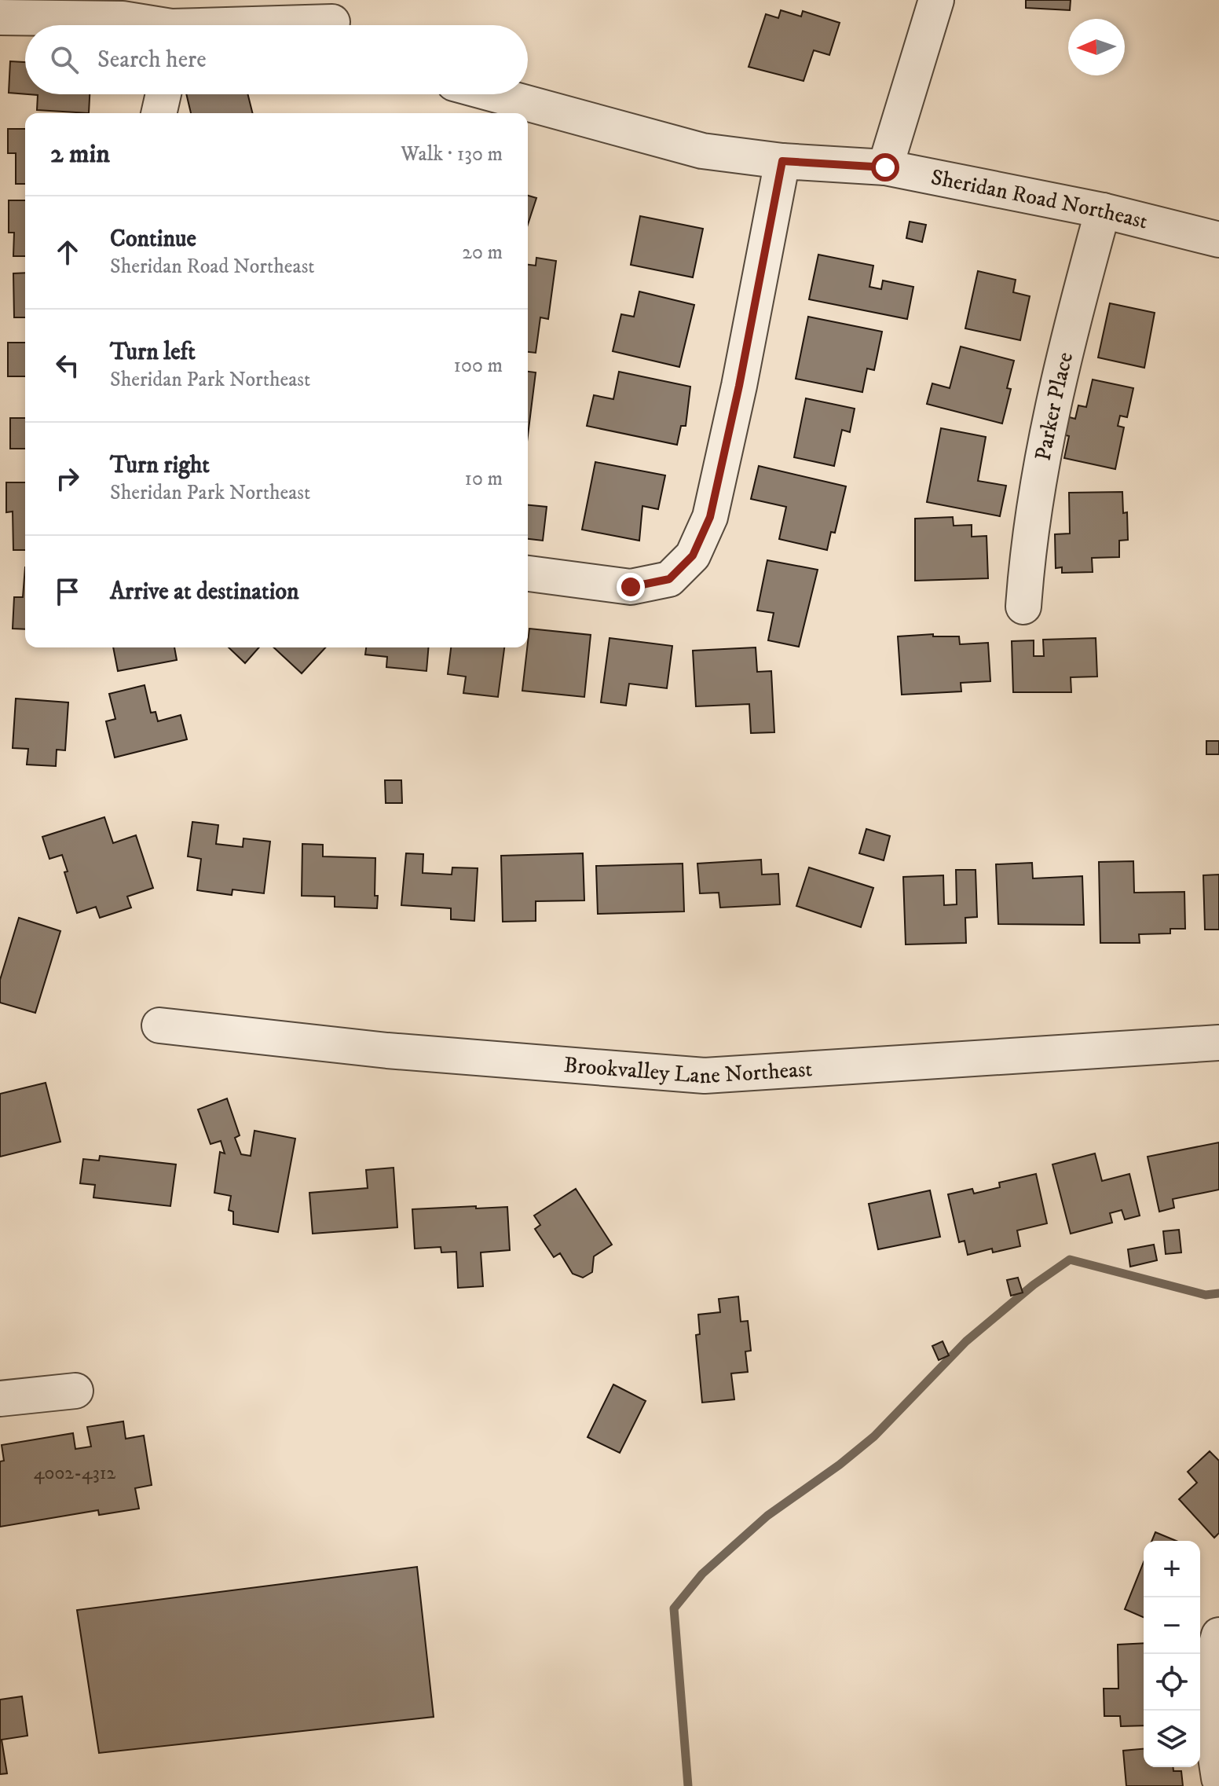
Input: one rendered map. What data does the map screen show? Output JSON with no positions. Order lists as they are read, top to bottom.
{
  "streets": {
    "street": ["Sheridan Road Northeast", "Parker Place", "Brookvalley Lane Northeast"]
  },
  "crossings": [
    ["Sheridan Road Northeast", "Parker Place"]
  ],
  "house_numbers": ["4002-4312"],
  "north": "left",
  "page": {
    "search": "Search here",
    "heading": ["2 min", "Walk · 130 m"],
    "list": [
      ["Continue", "Sheridan Road Northeast", "20 m"],
      ["Turn left", "Sheridan Park Northeast", "100 m"],
      ["Turn right", "Sheridan Park Northeast", "10 m"],
      "Arrive at destination"
    ],
    "map_buttons": ["+", "−"]
  }
}
